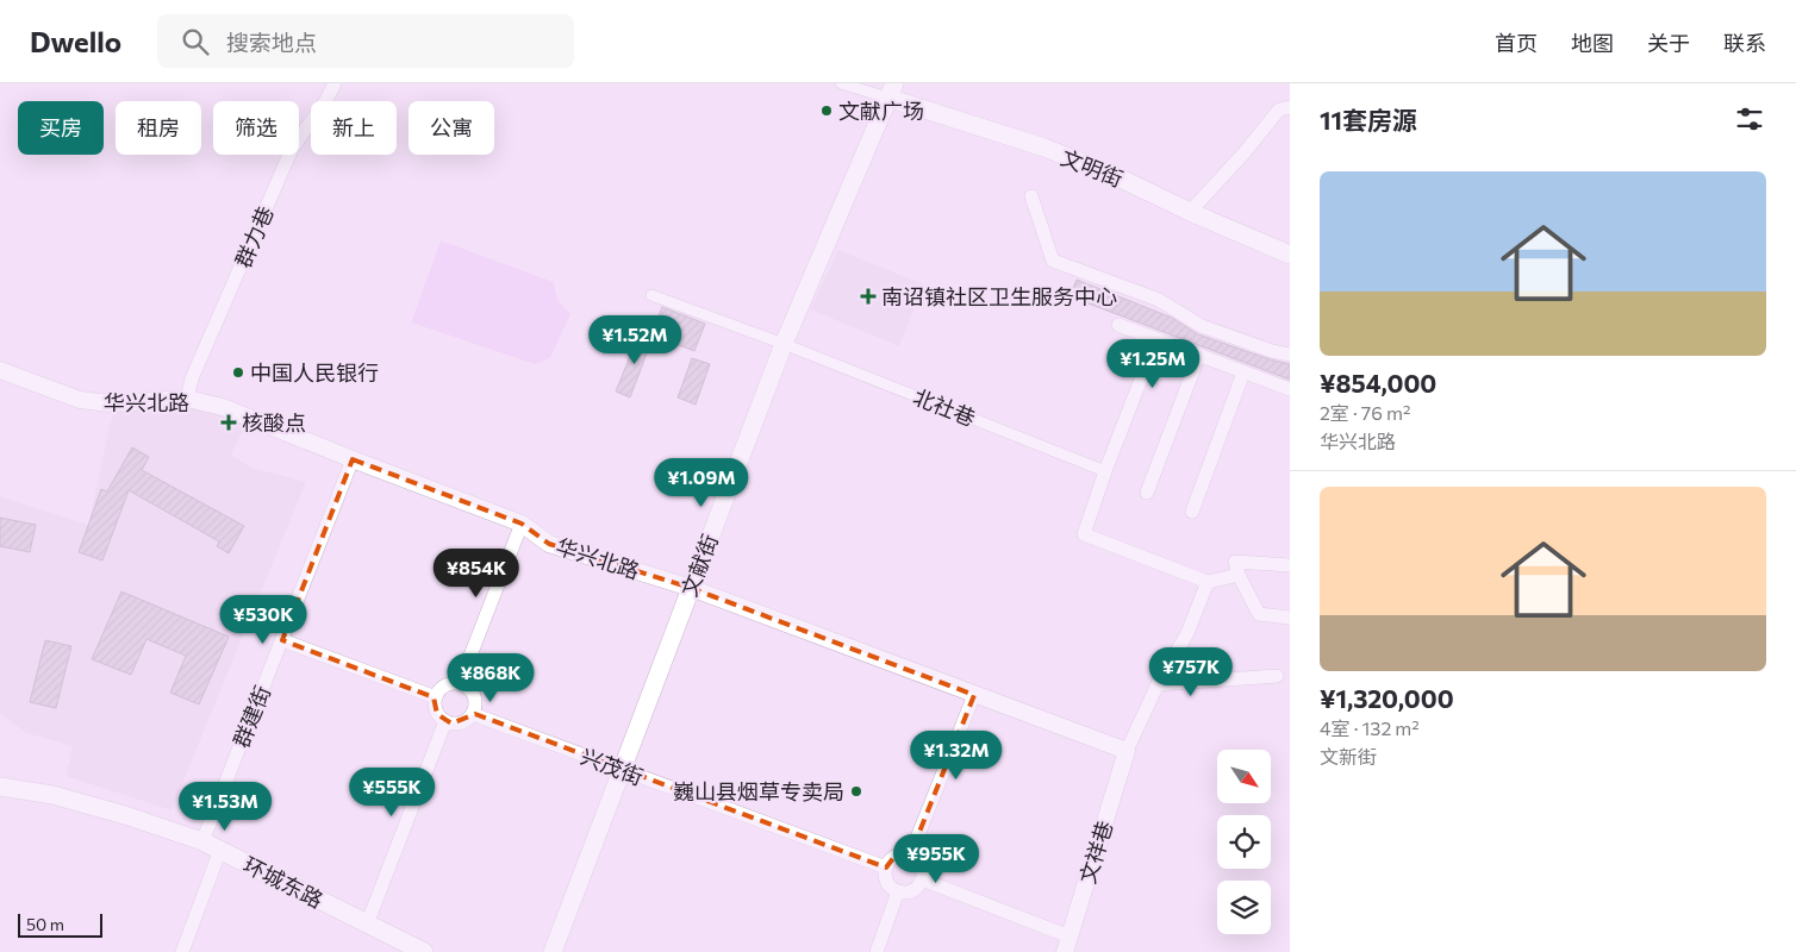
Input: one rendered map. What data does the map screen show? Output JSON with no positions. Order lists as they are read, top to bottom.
{
  "streets": {
    "main road": ["文明街", "文献街", "环城东路"],
    "street": [
      "群力巷",
      "华兴北路",
      "北社巷",
      "群建街",
      "兴茂街",
      "文祥巷"
    ]
  },
  "crossings": [
    ["文明街", "文献街"],
    ["群力巷", "华兴北路"],
    ["华兴北路", "文献街"],
    ["华兴北路", "群建街"],
    ["华兴北路", "文祥巷"],
    ["北社巷", "文献街"],
    ["文献街", "兴茂街"],
    ["群建街", "环城东路"]
  ],
  "places": {
    "other": ["文献广场", "中国人民银行", "巍山县烟草专卖局"],
    "health": ["南诏镇社区卫生服务中心", "核酸点"]
  },
  "scale_bar": "50 m",
  "north": "bottom right",
  "page": {
    "header": "Dwello",
    "search": "搜索地点",
    "nav": [
      "首页",
      "地图",
      "关于",
      "联系"
    ],
    "heading": "11套房源",
    "chip": [
      "买房",
      "租房",
      "筛选",
      "新上",
      "公寓"
    ],
    "list": [
      {
        "name": "¥854,000",
        "note": "2室 · 76 m² · 华兴北路"
      },
      {
        "name": "¥1,320,000",
        "note": "4室 · 132 m² · 文新街"
      }
    ],
    "price": [
      "¥1.52M",
      "¥1.25M",
      "¥1.09M",
      "¥854K",
      "¥530K",
      "¥757K",
      "¥868K",
      "¥1.32M",
      "¥555K",
      "¥1.53M",
      "¥955K"
    ],
    "scale": "50 m"
  }
}
